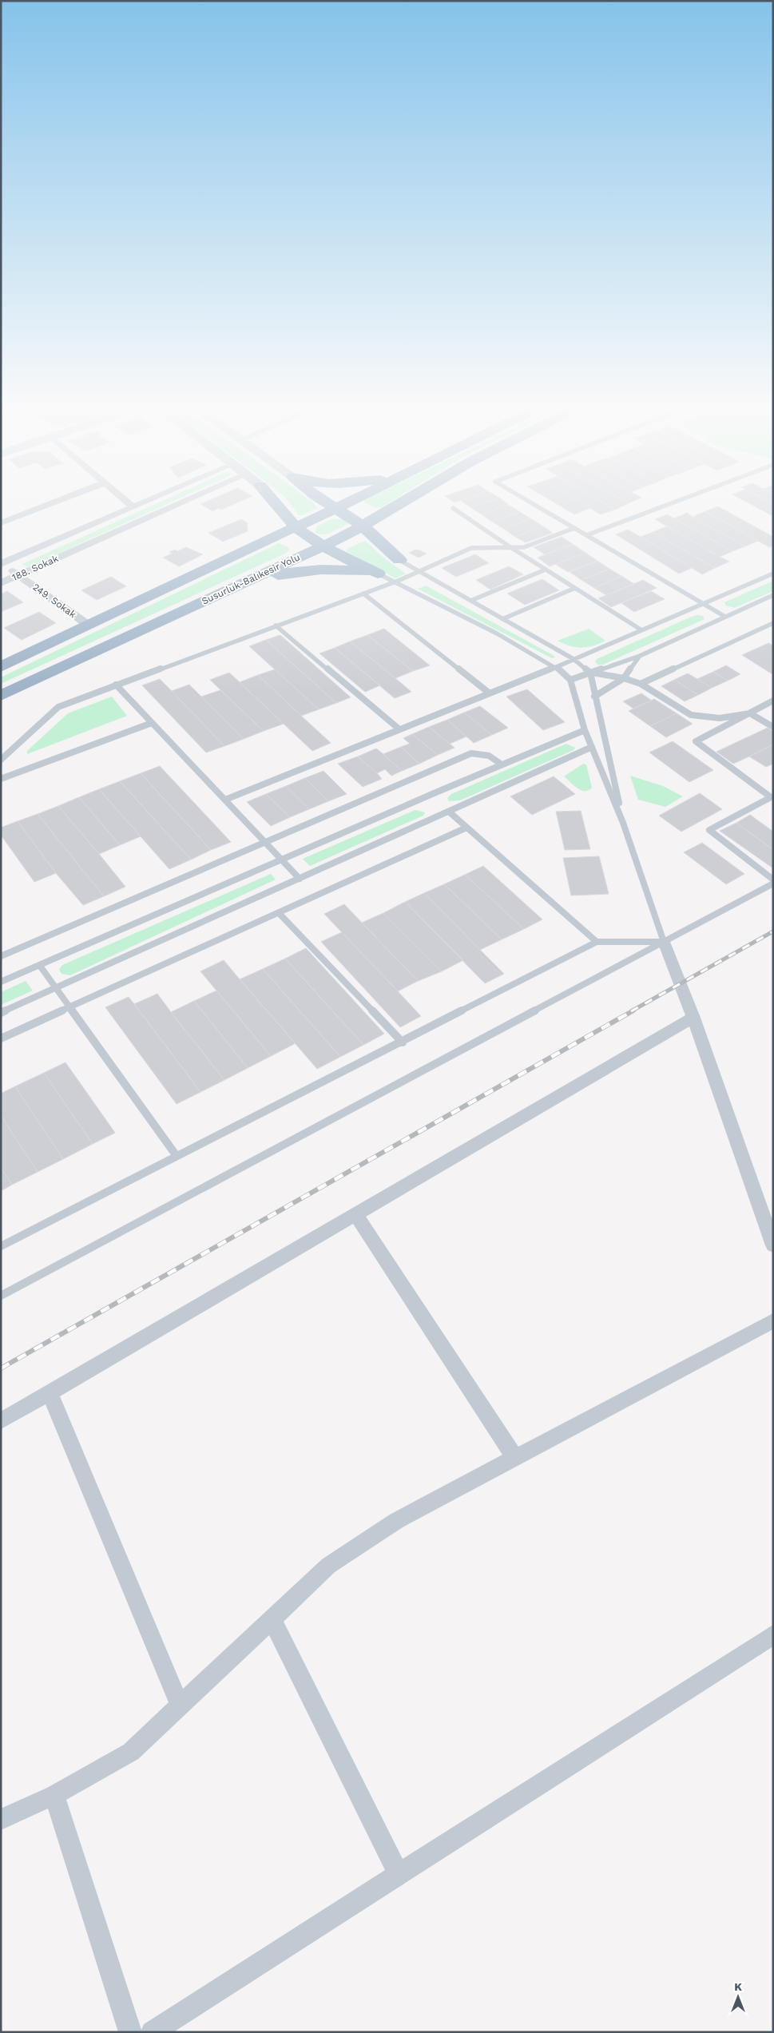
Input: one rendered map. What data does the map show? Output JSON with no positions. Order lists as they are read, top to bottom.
{
  "streets": {
    "highway": ["Susurluk-Balıkesir Yolu"],
    "street": ["188. Sokak", "249. Sokak"]
  },
  "crossings": [
    ["188. Sokak", "249. Sokak"]
  ],
  "north": "top"
}
